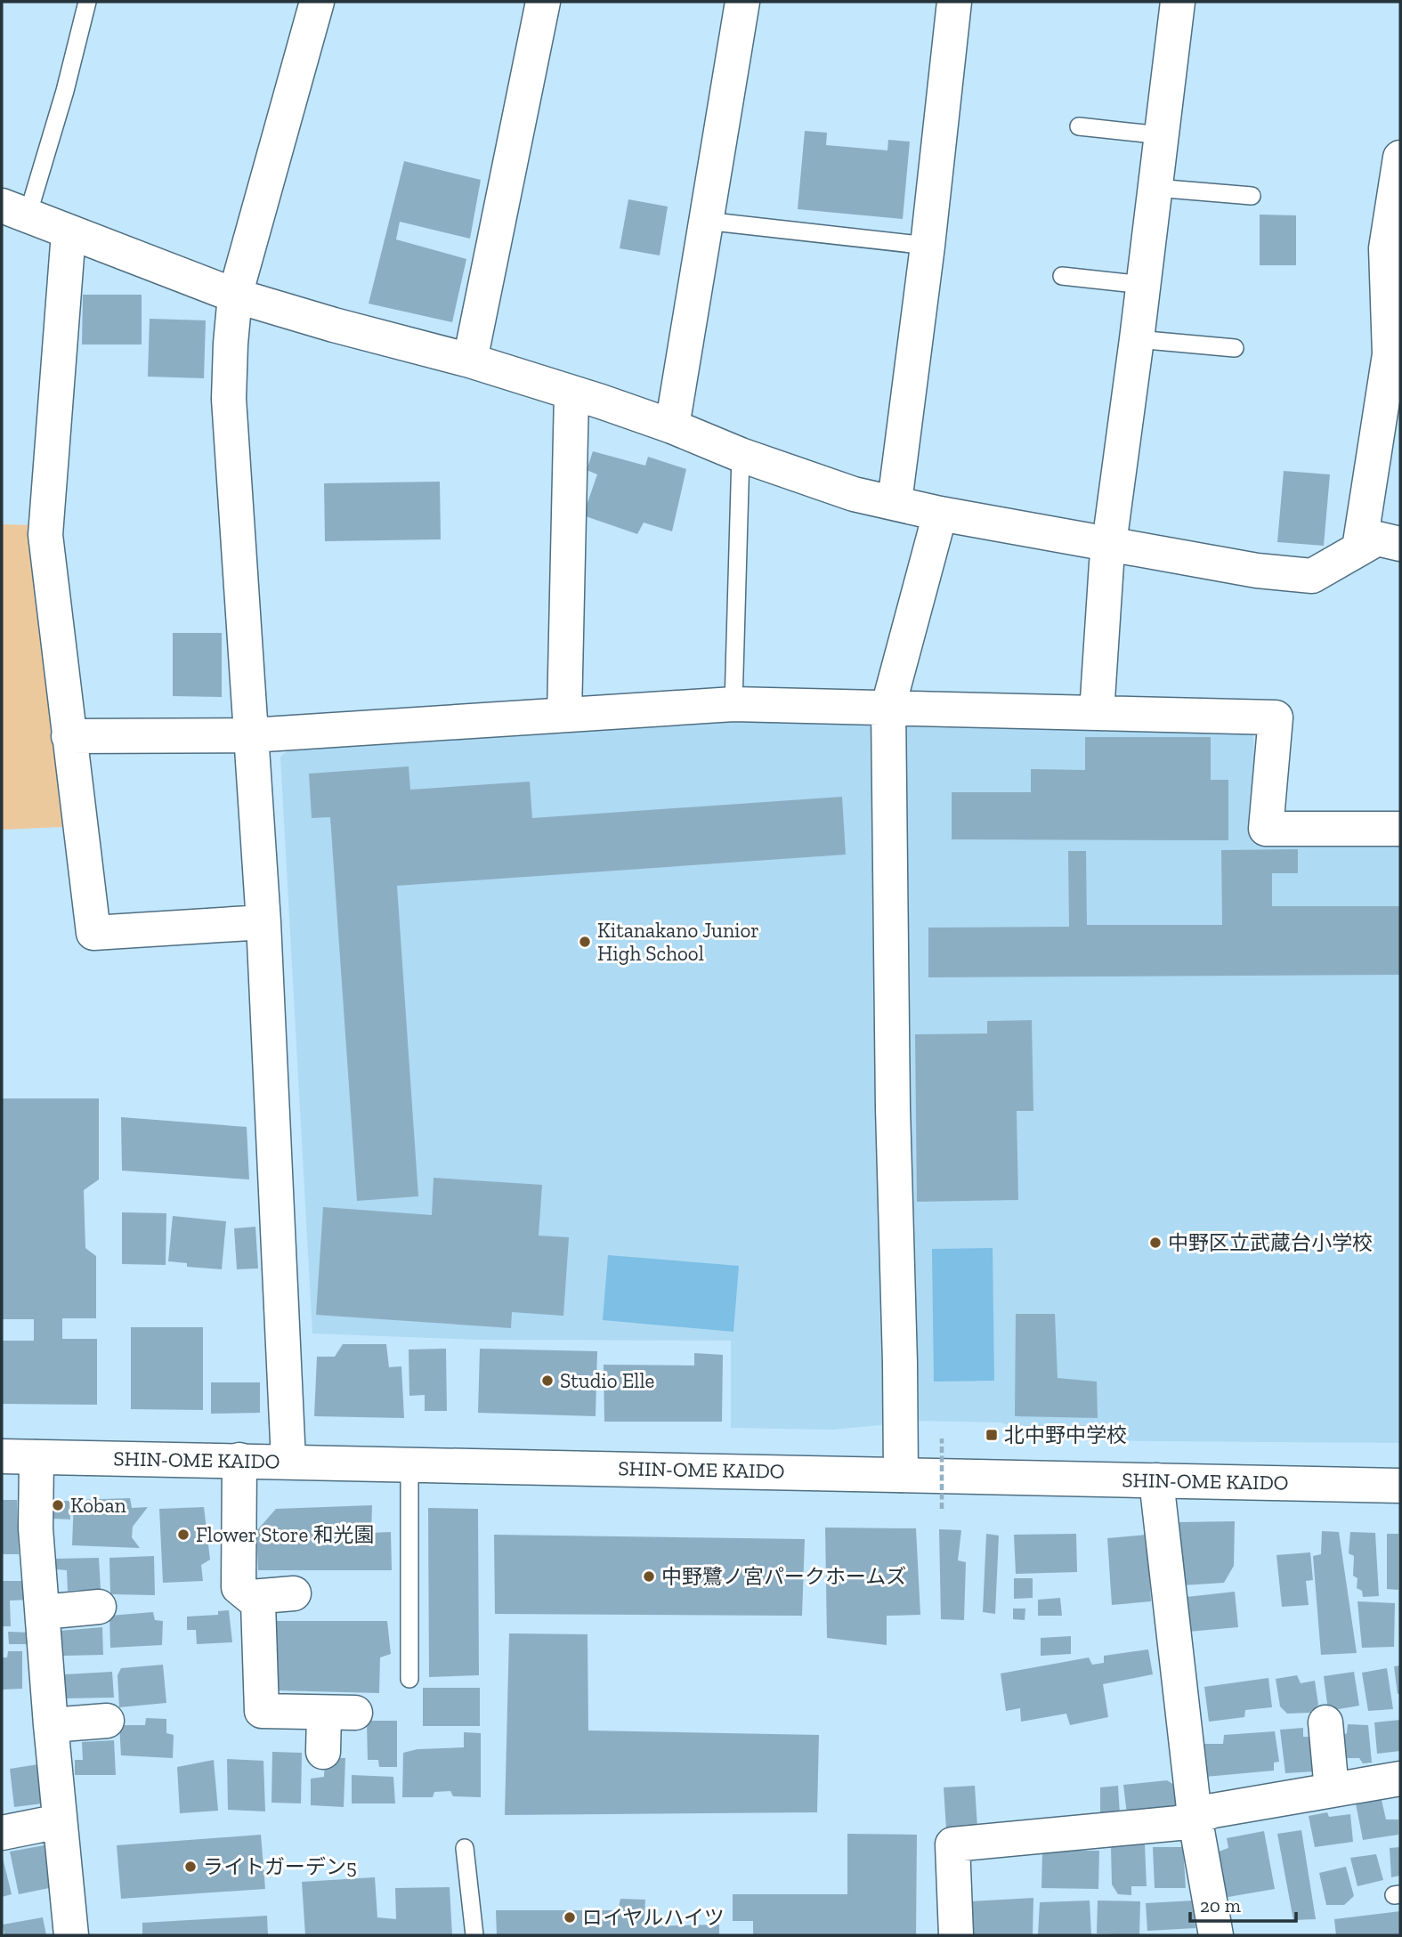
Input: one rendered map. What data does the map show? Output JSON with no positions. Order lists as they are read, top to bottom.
{
  "streets": {
    "street": ["SHIN-OME KAIDO"]
  },
  "places": {
    "other": [
      "Kitanakano Junior High School",
      "中野区立武蔵台小学校",
      "Studio Elle",
      "Koban",
      "Flower Store 和光園",
      "中野鷺ノ宮パークホームズ",
      "ライトガーデン5",
      "ロイヤルハイツ"
    ],
    "transit": ["北中野中学校"]
  },
  "scale_bar": "20 m"
}
